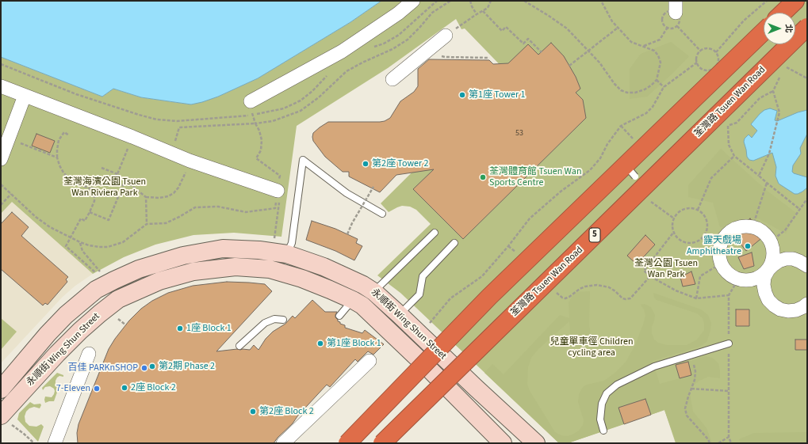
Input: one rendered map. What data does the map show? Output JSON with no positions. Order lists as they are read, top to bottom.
{
  "streets": {
    "highway": ["荃灣路 Tsuen Wan Road", "5"],
    "street": ["永順街 Wing Shun Street"]
  },
  "parks": ["荃灣海濱公園 Tsuen Wan Riviera Park", "荃灣公園 Tsuen Wan Park", "兒童單車徑 Children cycling area"],
  "places": [
    "第1座 Tower 1",
    "第2座 Tower 2",
    "荃灣體育館 Tsuen Wan Sports Centre",
    "露天戲場 Amphitheatre",
    "1座 Block 1",
    "第1座 Block 1",
    "第2期 Phase 2",
    "百佳 PARKnSHOP",
    "2座 Block 2",
    "7-Eleven",
    "第2座 Block 2"
  ],
  "house_numbers": ["53"],
  "north": "right"
}
